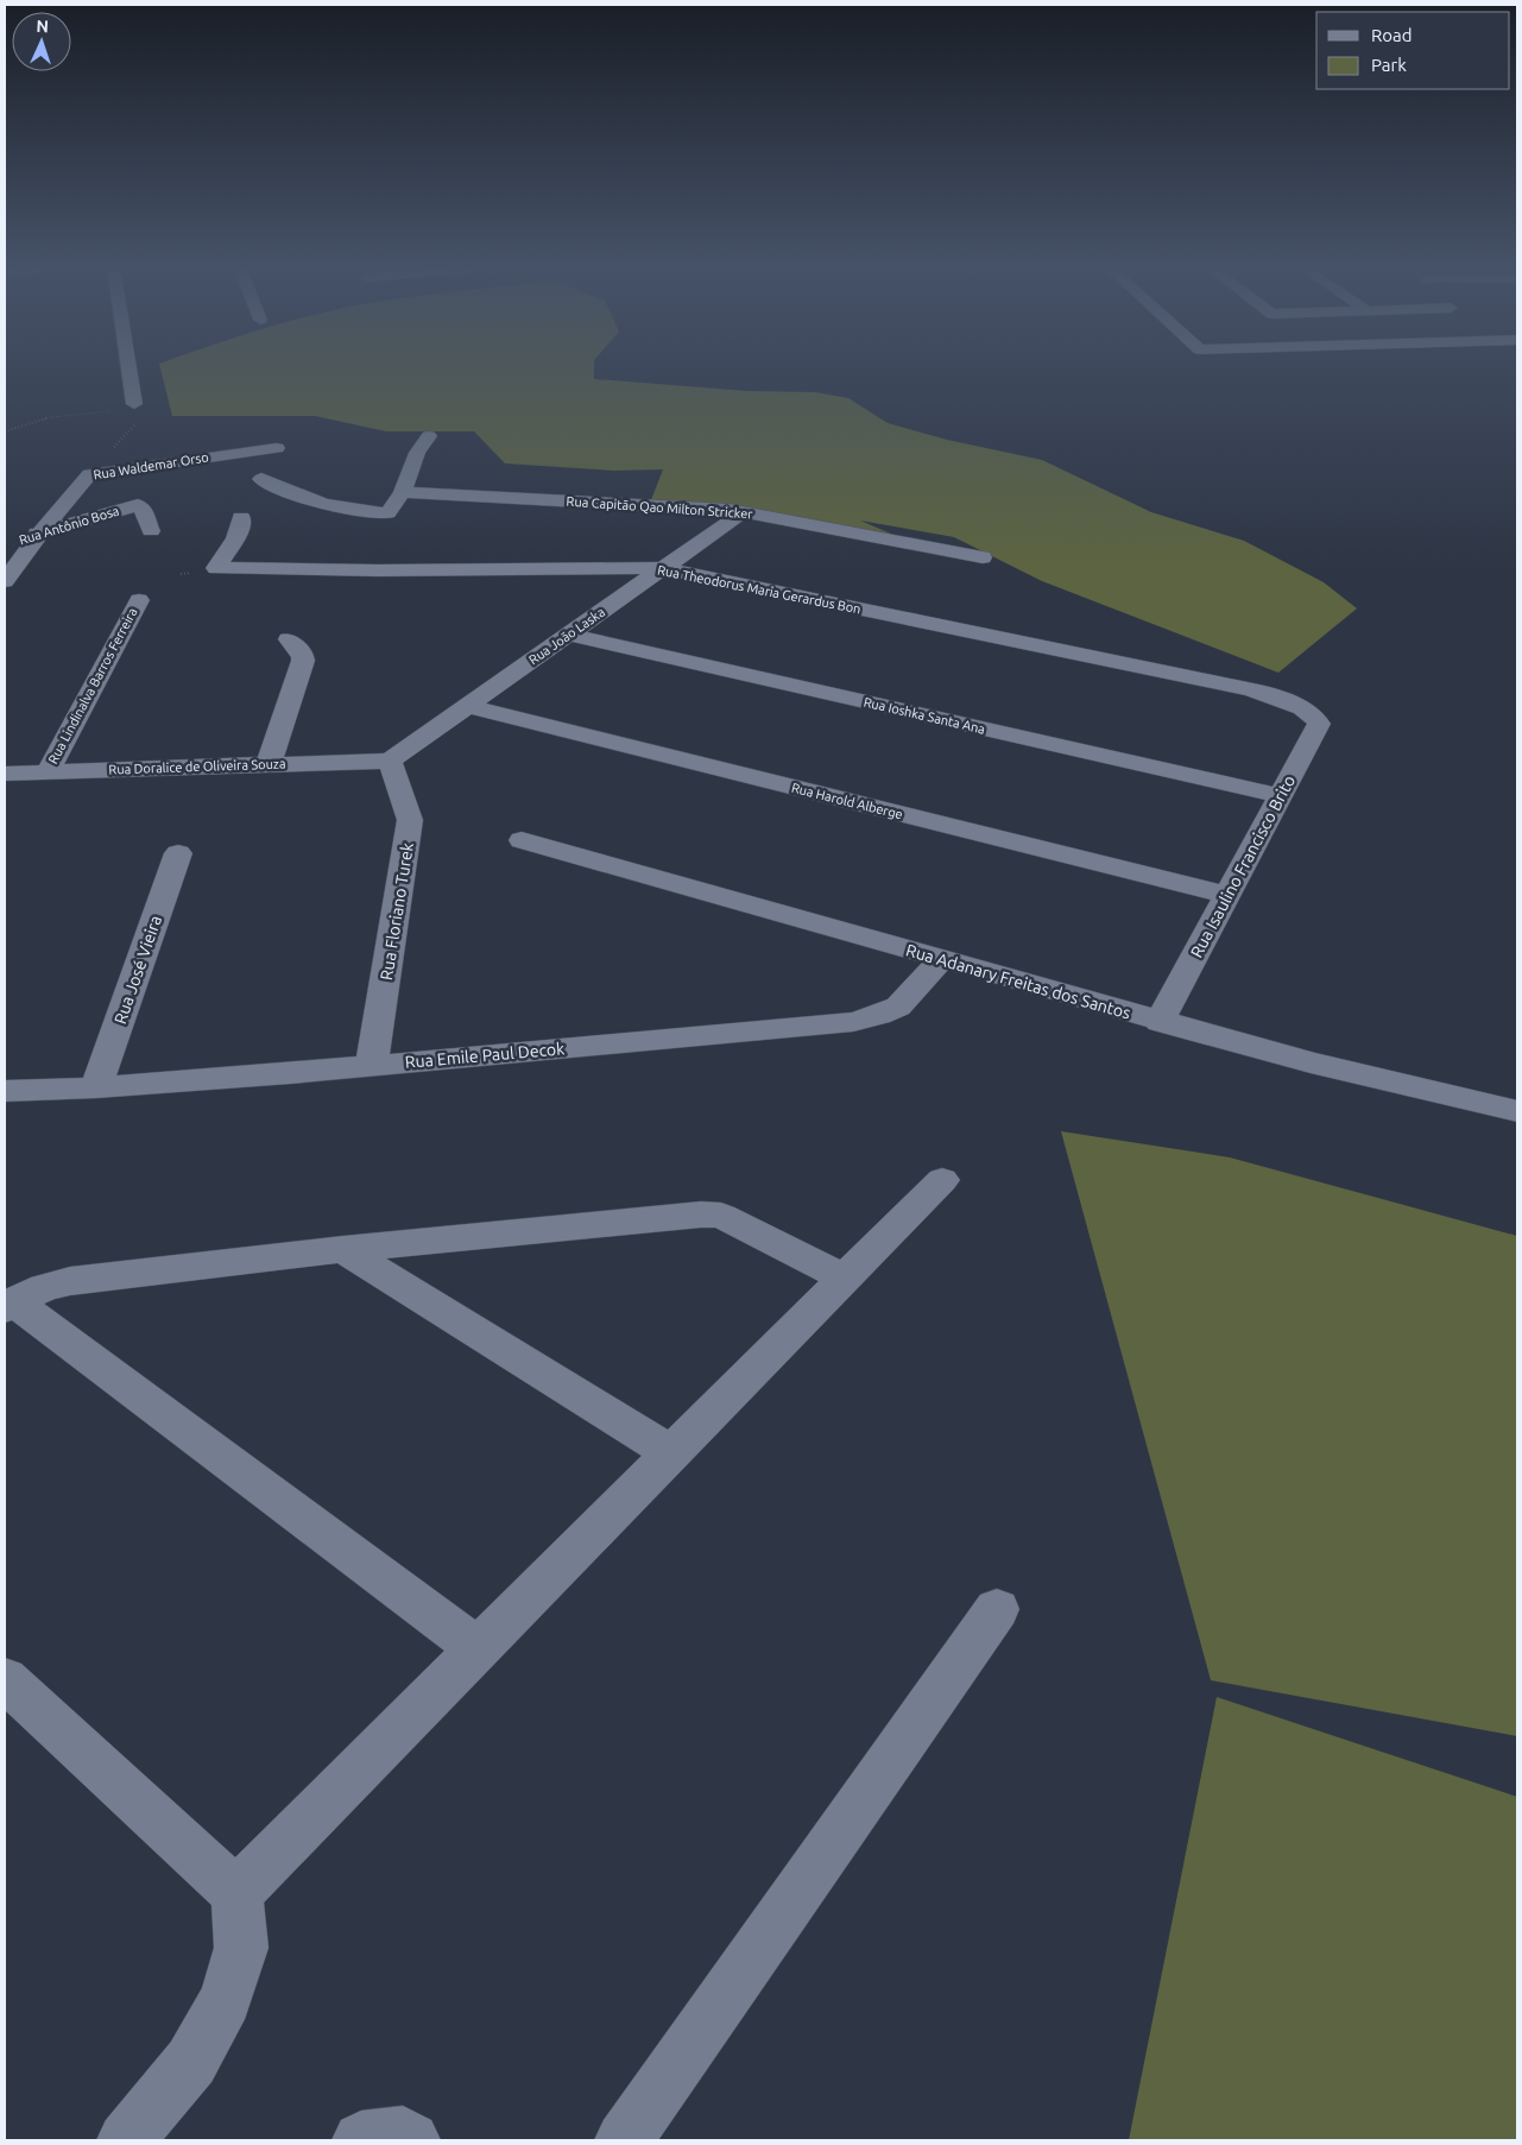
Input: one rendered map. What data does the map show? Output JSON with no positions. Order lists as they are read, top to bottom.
{
  "streets": {
    "street": [
      "Rua Waldemar Orso",
      "Rua Capitão Qao Milton Stricker",
      "Rua Antônio Bosa",
      "Rua Theodorus Maria Gerardus Bon",
      "Rua João Laska",
      "Rua Lindinalva Barros Ferreira",
      "Rua Ioshka Santa Ana",
      "Rua Doralice de Oliveira Souza",
      "Rua Harold Alberge",
      "Rua Isaulino Francisco Brito",
      "Rua Floriano Turek",
      "Rua José Vieira",
      "Rua Adanary Freitas dos Santos",
      "Rua Emile Paul Decok"
    ]
  },
  "crossings": [
    ["Rua Waldemar Orso", "Rua Antônio Bosa"],
    ["Rua Capitão Qao Milton Stricker", "Rua João Laska"],
    ["Rua Theodorus Maria Gerardus Bon", "Rua João Laska"],
    ["Rua Theodorus Maria Gerardus Bon", "Rua Isaulino Francisco Brito"],
    ["Rua João Laska", "Rua Ioshka Santa Ana"],
    ["Rua João Laska", "Rua Doralice de Oliveira Souza"],
    ["Rua João Laska", "Rua Harold Alberge"],
    ["Rua João Laska", "Rua Floriano Turek"],
    ["Rua Lindinalva Barros Ferreira", "Rua Doralice de Oliveira Souza"],
    ["Rua Ioshka Santa Ana", "Rua Isaulino Francisco Brito"],
    ["Rua Doralice de Oliveira Souza", "Rua Floriano Turek"],
    ["Rua Harold Alberge", "Rua Isaulino Francisco Brito"],
    ["Rua Isaulino Francisco Brito", "Rua Adanary Freitas dos Santos"],
    ["Rua Floriano Turek", "Rua Emile Paul Decok"],
    ["Rua José Vieira", "Rua Emile Paul Decok"],
    ["Rua Adanary Freitas dos Santos", "Rua Emile Paul Decok"]
  ],
  "legend": ["Road", "Park"],
  "north": "top"
}
